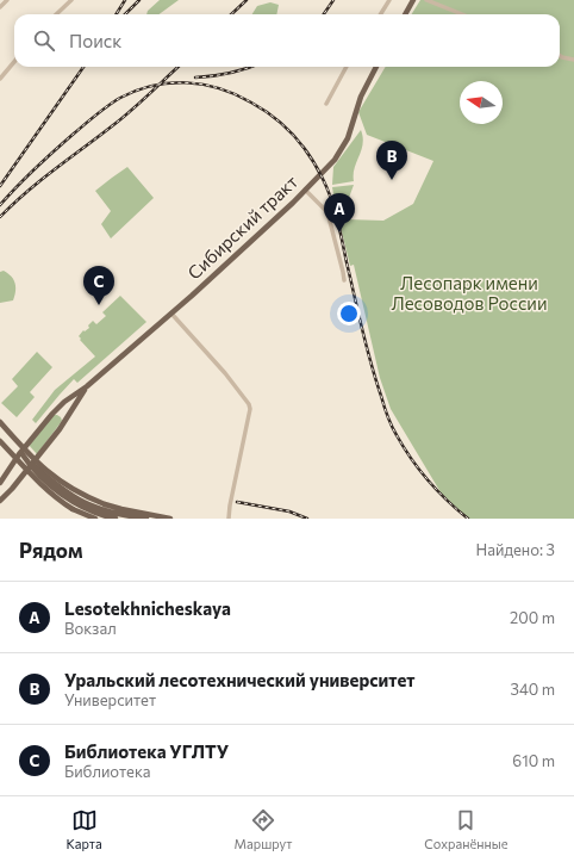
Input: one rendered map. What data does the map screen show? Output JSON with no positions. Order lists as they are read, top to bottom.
{
  "streets": {
    "main road": ["Сибирский тракт"]
  },
  "parks": ["Лесопарк имени Лесоводов России"],
  "north": "left",
  "page": {
    "search": "Поиск",
    "pins": ["B", "A", "C"],
    "heading": ["Рядом", "Найдено: 3"],
    "list": [
      {
        "mark": "A",
        "name": "Lesotekhnicheskaya",
        "note": "Вокзал",
        "value": "200 m"
      },
      {
        "mark": "B",
        "name": "Уральский лесотехнический университет",
        "note": "Университет",
        "value": "340 m"
      },
      {
        "mark": "C",
        "name": "Библиотека УГЛТУ",
        "note": "Библиотека",
        "value": "610 m"
      }
    ],
    "nav": ["Карта", "Маршрут", "Сохранённые"]
  }
}
